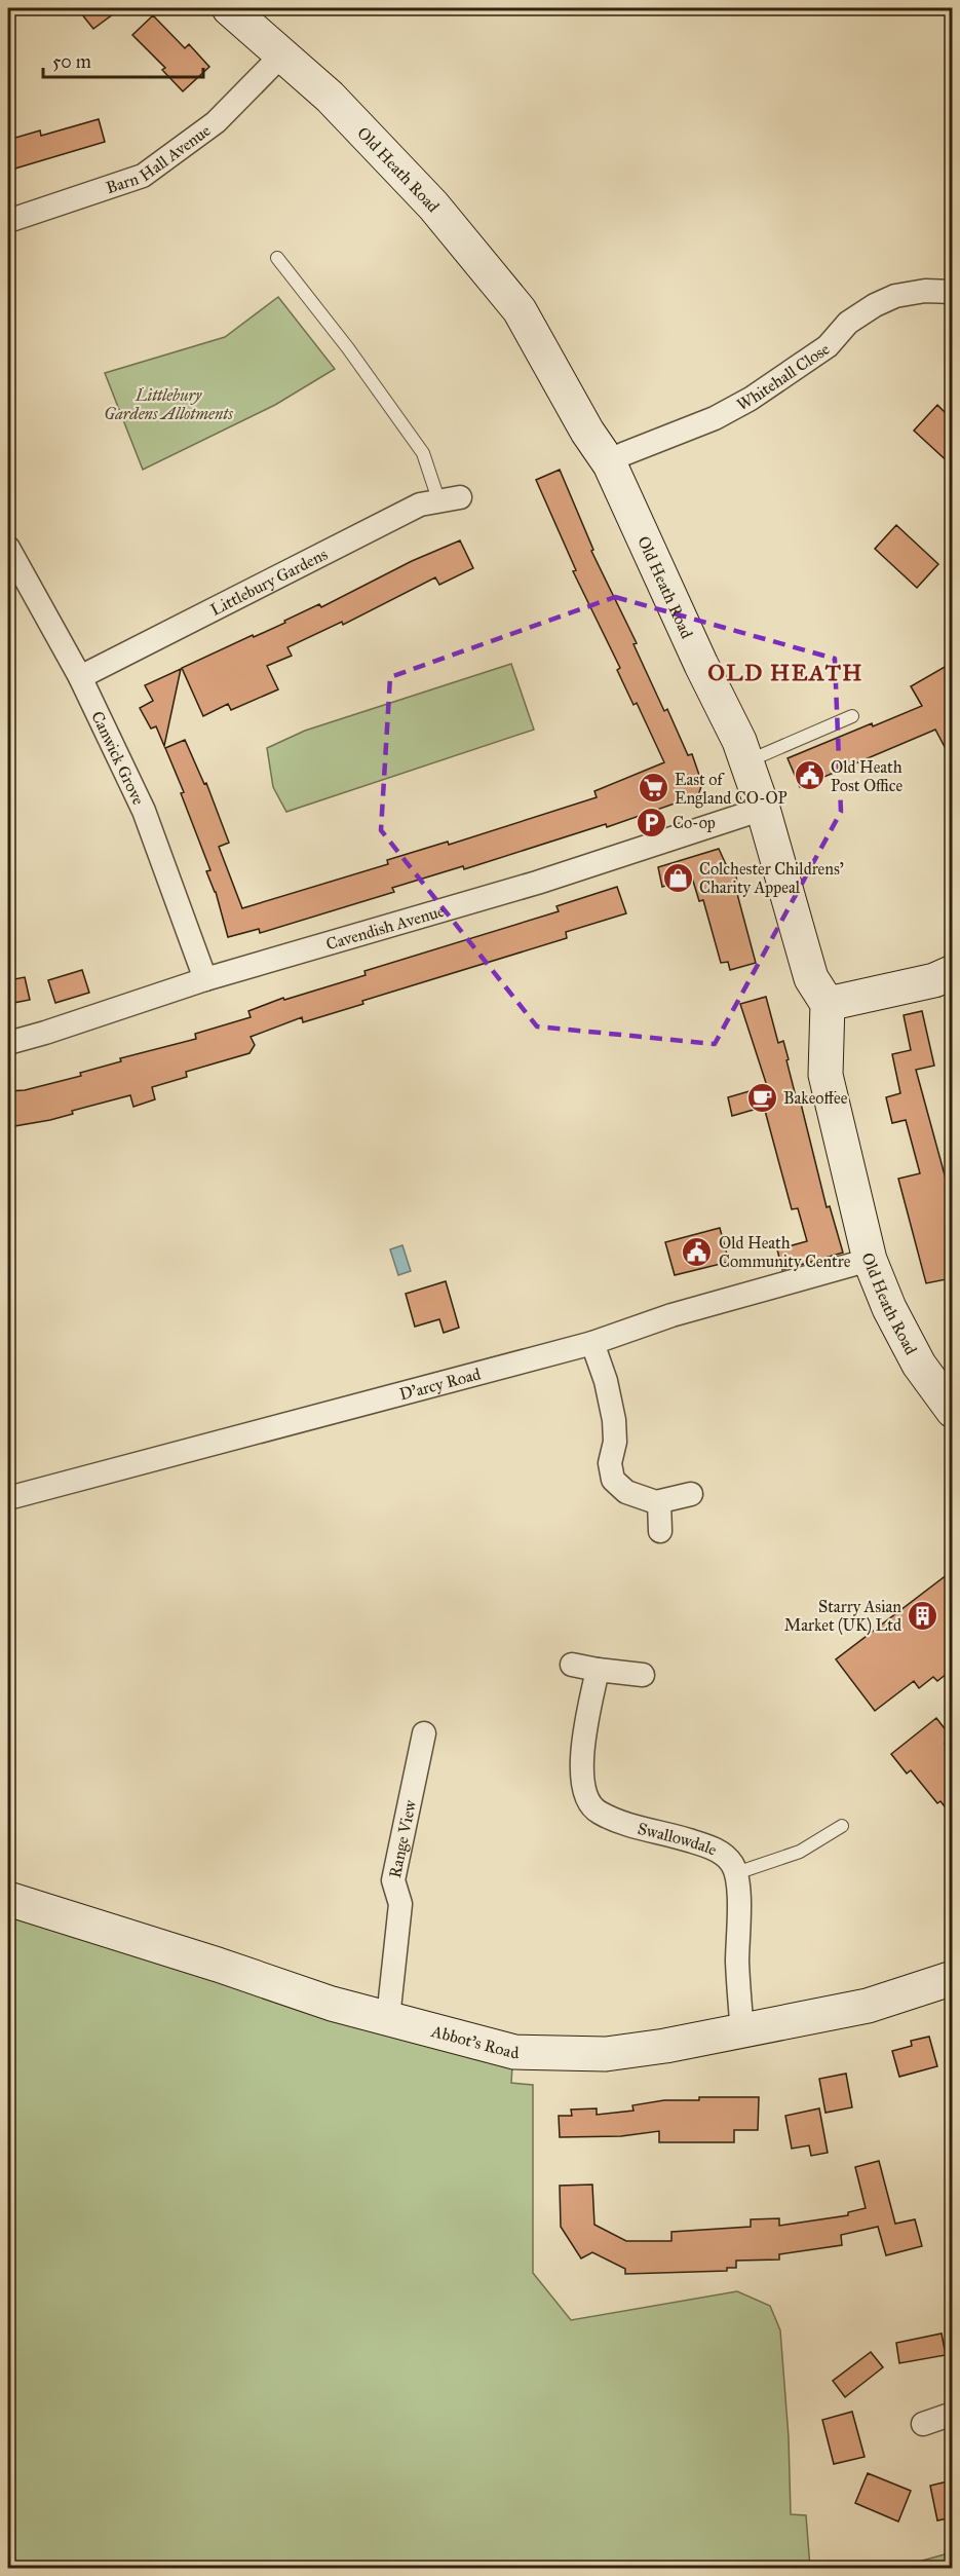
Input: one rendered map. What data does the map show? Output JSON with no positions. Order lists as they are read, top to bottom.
{
  "streets": {
    "street": [
      "Barn Hall Avenue",
      "Old Heath Road",
      "Whitehall Close",
      "Littlebury Gardens",
      "Canwick Grove",
      "Cavendish Avenue",
      "D'arcy Road",
      "Range View",
      "Swallowdale",
      "Abbot's Road"
    ]
  },
  "crossings": [
    ["Barn Hall Avenue", "Old Heath Road"],
    ["Old Heath Road", "Whitehall Close"],
    ["Old Heath Road", "Cavendish Avenue"],
    ["Old Heath Road", "D'arcy Road"],
    ["Littlebury Gardens", "Canwick Grove"],
    ["Canwick Grove", "Cavendish Avenue"],
    ["Range View", "Abbot's Road"]
  ],
  "districts": ["OLD HEATH"],
  "parks": ["Littlebury Gardens Allotments"],
  "places": {
    "public building": ["Old Heath Post Office", "Old Heath Community Centre"],
    "supermarket": ["East of England CO-OP"],
    "parking": ["Co-op"],
    "shop": ["Colchester Childrens' Charity Appeal"],
    "cafe": ["Bakeoffee"],
    "building": ["Starry Asian Market (UK) Ltd"]
  },
  "scale_bar": "50 m"
}
